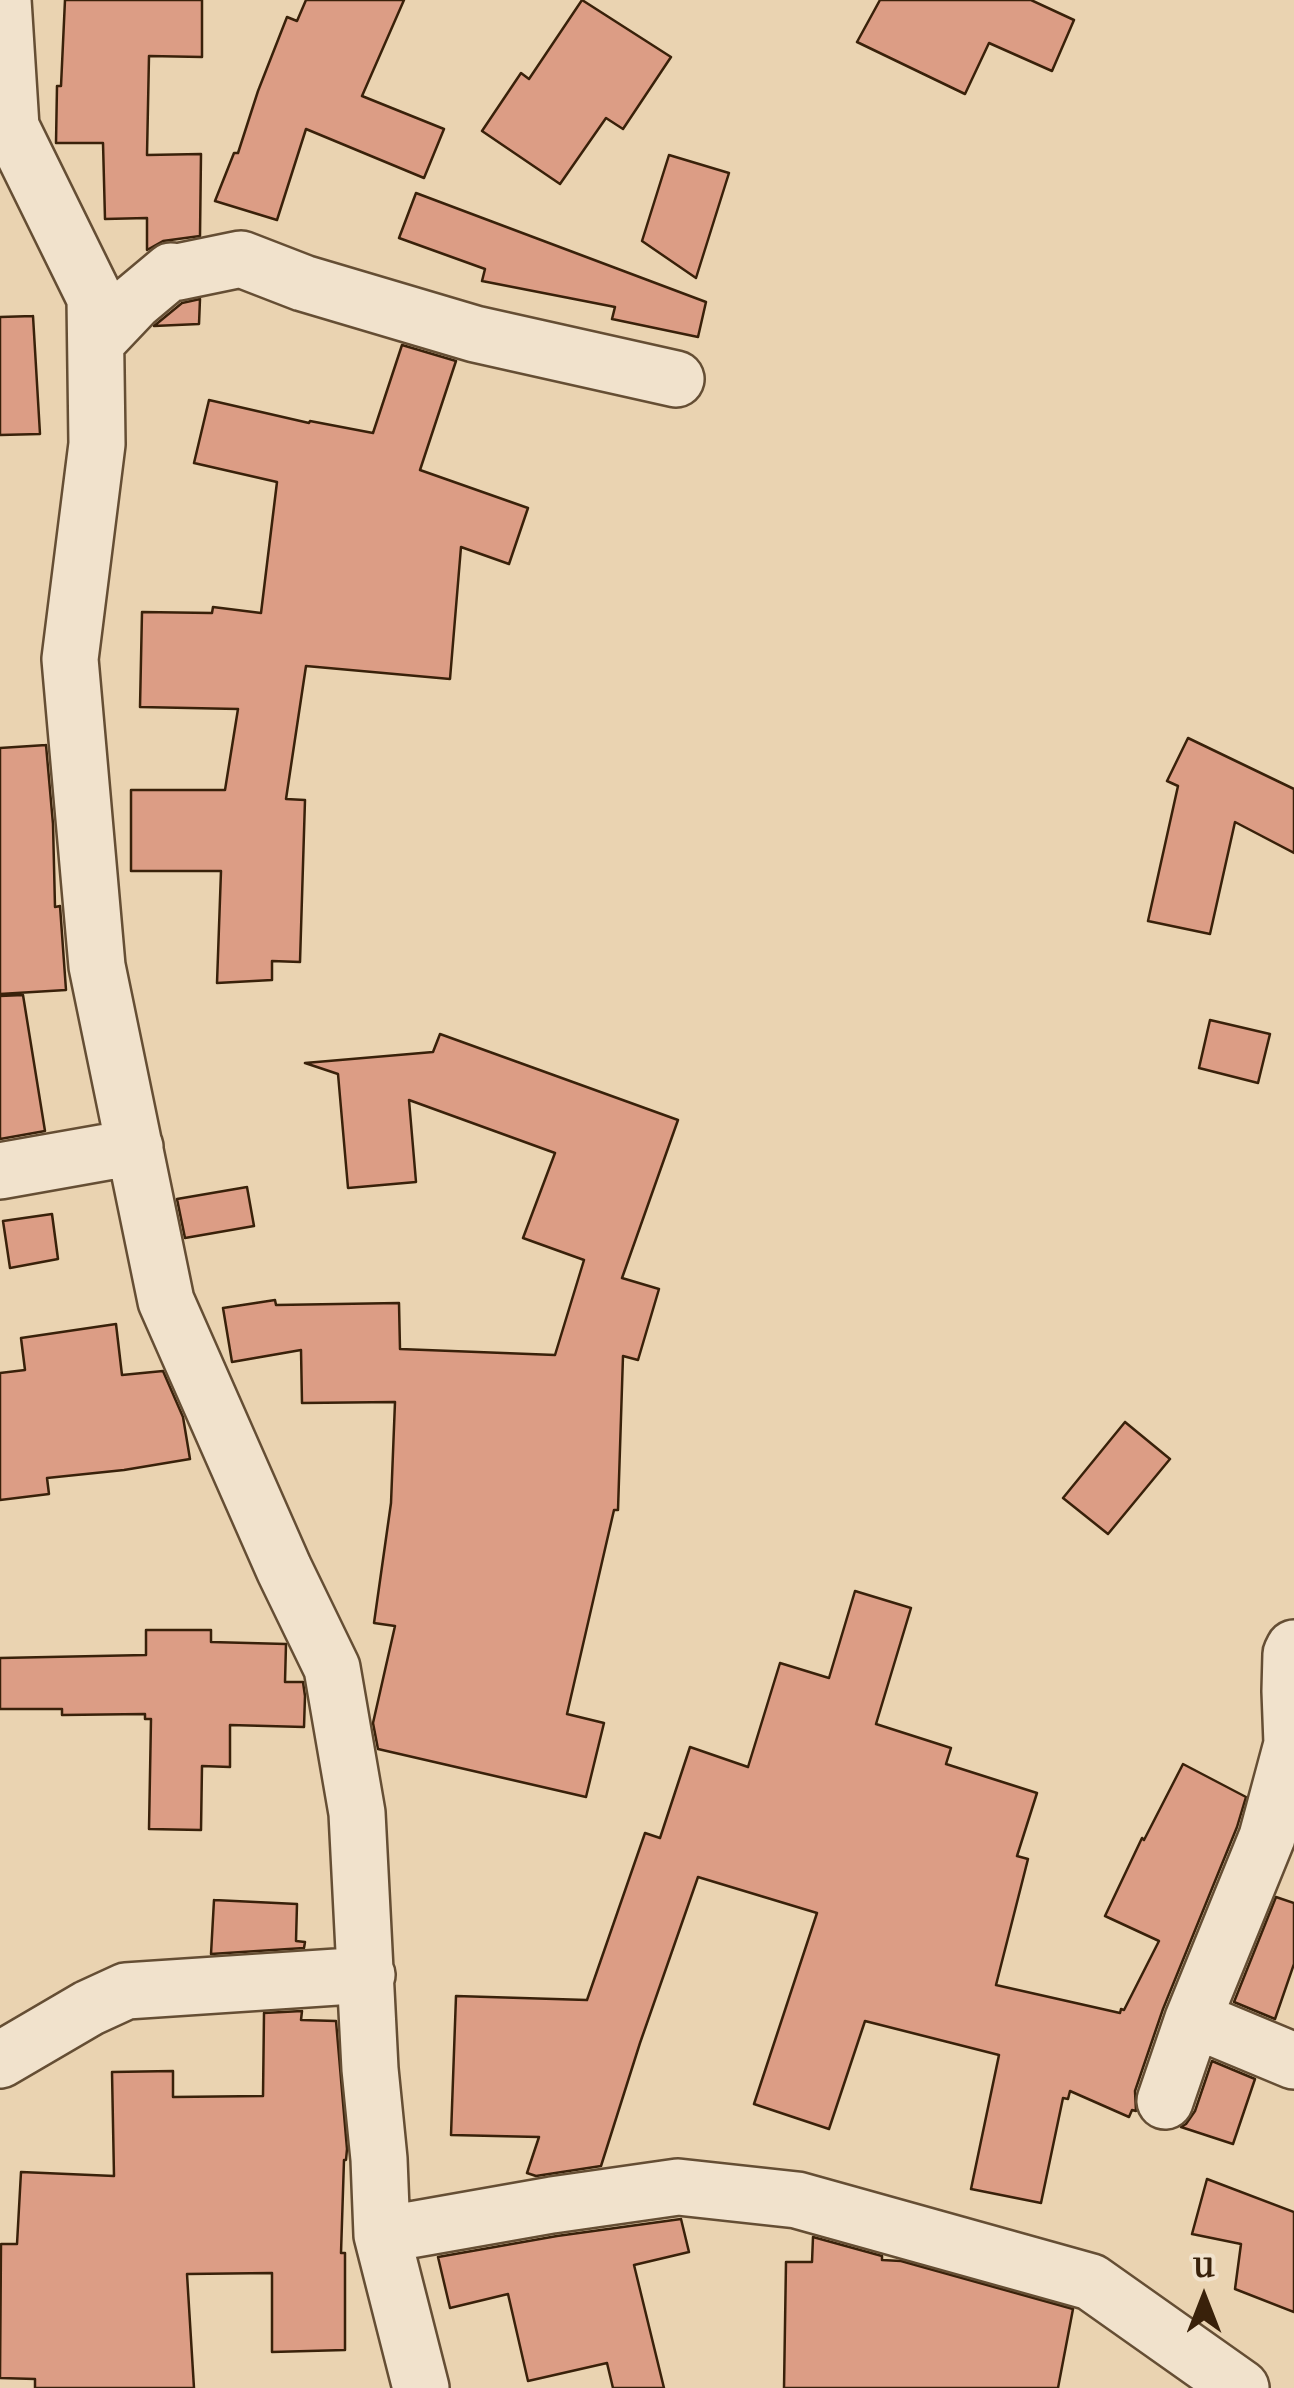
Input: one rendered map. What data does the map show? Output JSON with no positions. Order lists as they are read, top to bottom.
{
  "north": "top"
}
